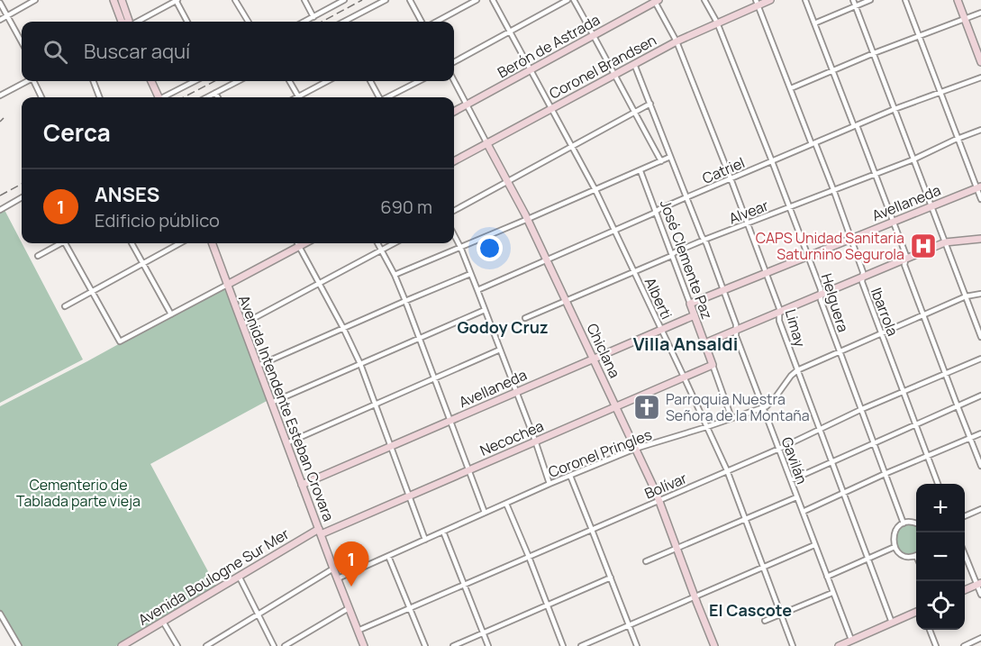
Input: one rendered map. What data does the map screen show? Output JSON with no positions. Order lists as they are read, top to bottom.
{
  "streets": {
    "street": [
      "Berón de Astrada",
      "Coronel Brandsen",
      "Catriel",
      "Avellaneda",
      "Alvear",
      "José Clemente Paz",
      "Alberti",
      "Helguera",
      "Ibarrola",
      "Limay",
      "Chiclana",
      "Avenida Intendente Esteban Crovara",
      "Necochea",
      "Coronel Pringles",
      "Gavilán",
      "Bolívar",
      "Avenida Boulogne Sur Mer"
    ]
  },
  "crossings": [
    ["Berón de Astrada", "Alberti"],
    ["Berón de Astrada", "Limay"],
    ["Berón de Astrada", "Chiclana"],
    ["Coronel Brandsen", "Alberti"],
    ["Coronel Brandsen", "Helguera"],
    ["Coronel Brandsen", "Ibarrola"],
    ["Coronel Brandsen", "Limay"],
    ["Coronel Brandsen", "Chiclana"],
    ["Coronel Brandsen", "Gavilán"],
    ["Catriel", "José Clemente Paz"],
    ["Catriel", "Alberti"],
    ["Catriel", "Helguera"],
    ["Catriel", "Ibarrola"],
    ["Catriel", "Limay"],
    ["Catriel", "Chiclana"],
    ["Catriel", "Gavilán"],
    ["Avellaneda", "José Clemente Paz"],
    ["Avellaneda", "Alberti"],
    ["Avellaneda", "Helguera"],
    ["Avellaneda", "Ibarrola"],
    ["Avellaneda", "Limay"],
    ["Avellaneda", "Chiclana"],
    ["Avellaneda", "Avenida Intendente Esteban Crovara"],
    ["Avellaneda", "Gavilán"],
    ["Alvear", "José Clemente Paz"],
    ["Alvear", "Alberti"],
    ["Alvear", "Helguera"],
    ["Alvear", "Ibarrola"],
    ["Alvear", "Limay"],
    ["Alvear", "Chiclana"],
    ["Alvear", "Gavilán"],
    ["José Clemente Paz", "Necochea"],
    ["José Clemente Paz", "Coronel Pringles"],
    ["Alberti", "Necochea"],
    ["Alberti", "Coronel Pringles"],
    ["Alberti", "Bolívar"],
    ["Helguera", "Coronel Pringles"],
    ["Helguera", "Bolívar"],
    ["Ibarrola", "Coronel Pringles"],
    ["Ibarrola", "Bolívar"],
    ["Limay", "Coronel Pringles"],
    ["Limay", "Bolívar"],
    ["Chiclana", "Necochea"],
    ["Chiclana", "Coronel Pringles"],
    ["Chiclana", "Bolívar"],
    ["Avenida Intendente Esteban Crovara", "Necochea"],
    ["Avenida Intendente Esteban Crovara", "Coronel Pringles"],
    ["Avenida Intendente Esteban Crovara", "Bolívar"],
    ["Avenida Intendente Esteban Crovara", "Avenida Boulogne Sur Mer"],
    ["Necochea", "Avenida Boulogne Sur Mer"],
    ["Coronel Pringles", "Gavilán"],
    ["Gavilán", "Bolívar"]
  ],
  "districts": ["Godoy Cruz", "Villa Ansaldi", "El Cascote"],
  "parks": ["Cementerio de Tablada parte vieja"],
  "places": {
    "hospital": ["CAPS Unidad Sanitaria Saturnino Segurola"],
    "church": ["Parroquia Nuestra Señora de la Montaña"]
  },
  "page": {
    "search": "Buscar aquí",
    "heading": "Cerca",
    "list": [
      {
        "mark": "1",
        "name": "ANSES",
        "note": "Edificio público",
        "value": "690 m"
      }
    ],
    "map_buttons": ["+", "−"],
    "pins": "1"
  }
}
